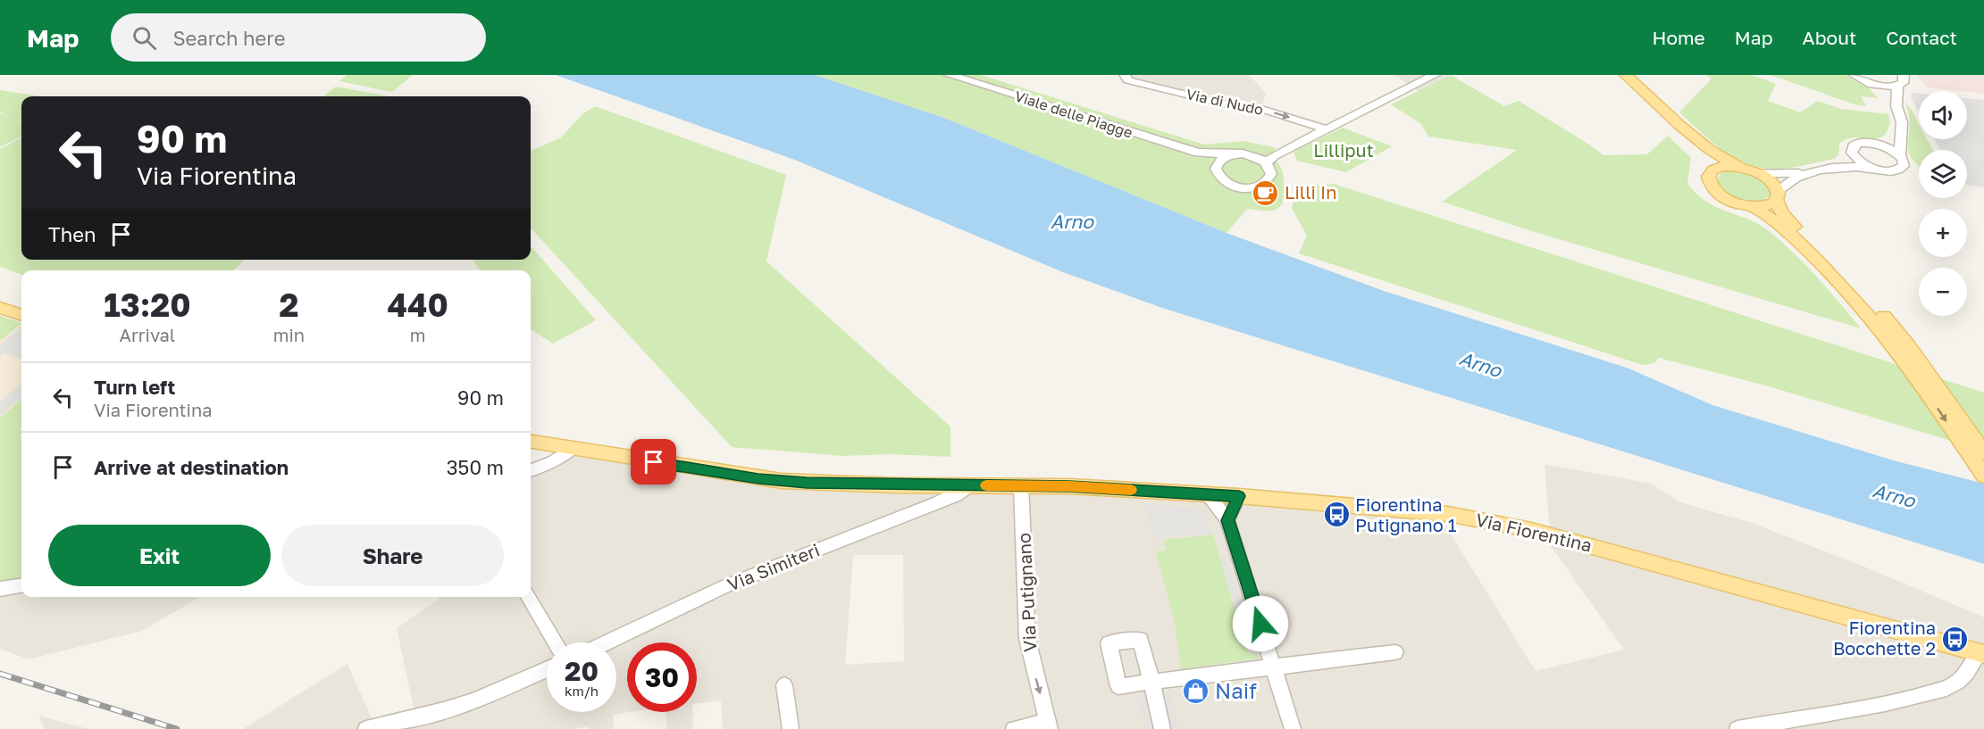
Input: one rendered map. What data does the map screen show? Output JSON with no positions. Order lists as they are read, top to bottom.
{
  "streets": {
    "main road": ["Via Fiorentina"],
    "street": [
      "Via di Nudo",
      "Viale delle Piagge",
      "Via Simiteri",
      "Via Putignano"
    ]
  },
  "crossings": [
    ["Via Fiorentina", "Via Simiteri"],
    ["Via Fiorentina", "Via Putignano"]
  ],
  "one_way": ["Via di Nudo", "Via Putignano"],
  "water": ["Arno"],
  "parks": ["Lilliput"],
  "places": {
    "cafe": ["Lilli In"],
    "bus stop": ["Fiorentina Putignano 1", "Fiorentina Bocchette 2"],
    "shop": ["Naif"]
  },
  "page": {
    "header": "Map",
    "search": "Search here",
    "nav": [
      "Home",
      "Map",
      "About",
      "Contact"
    ],
    "map_buttons": ["+", "−"],
    "turn": ["90 m", "Via Fiorentina"],
    "then": "Then",
    "eta": [
      "13:20",
      "Arrival",
      "2",
      "min",
      "440",
      "m"
    ],
    "list": [
      {
        "name": "Turn left",
        "note": "Via Fiorentina",
        "value": "90 m"
      },
      {
        "name": "Arrive at destination",
        "value": "350 m"
      }
    ],
    "buttons": ["Exit", "Share"],
    "speed": "20 km/h",
    "limit": "30"
  }
}
